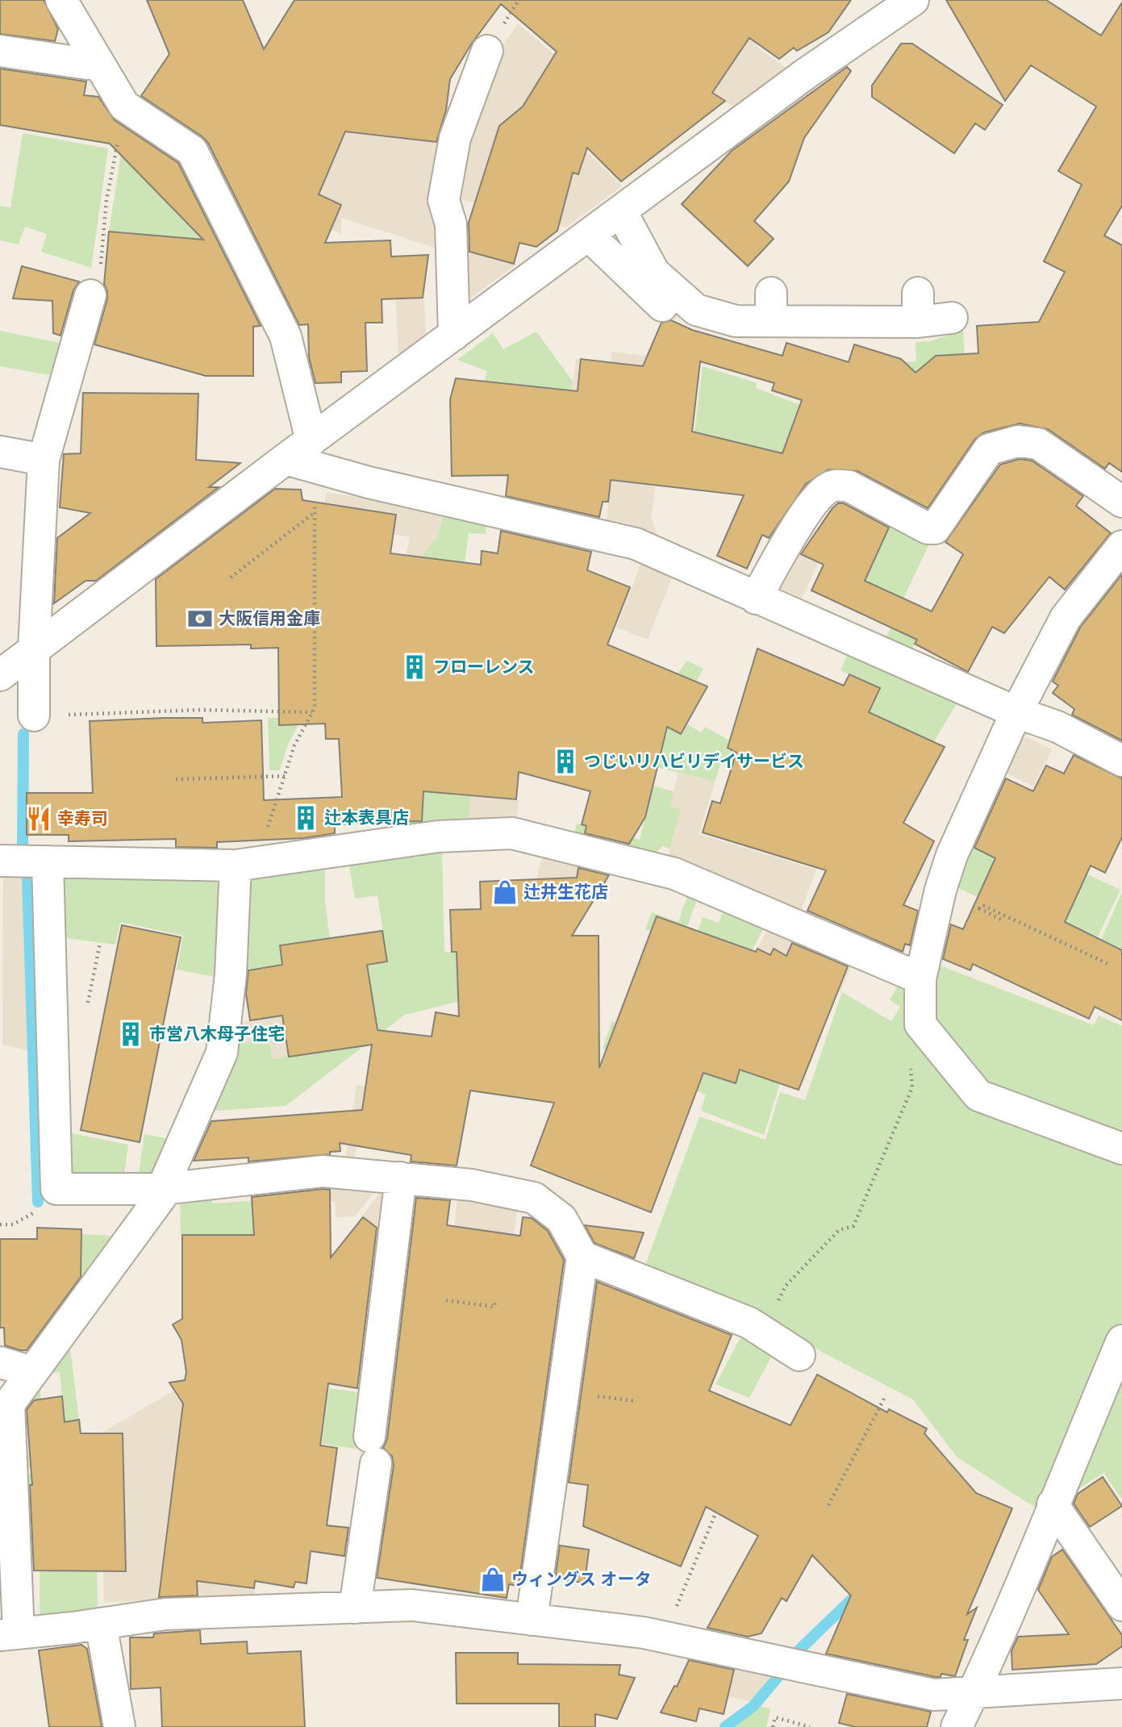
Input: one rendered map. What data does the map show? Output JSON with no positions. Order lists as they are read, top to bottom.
{
  "places": {
    "bank": ["大阪信用金庫"],
    "building": [
      "フローレンス",
      "つじいリハビリデイサービス",
      "辻本表具店",
      "市営八木母子住宅"
    ],
    "restaurant": ["幸寿司"],
    "shop": ["辻井生花店", "ウィングス オータ"]
  }
}
